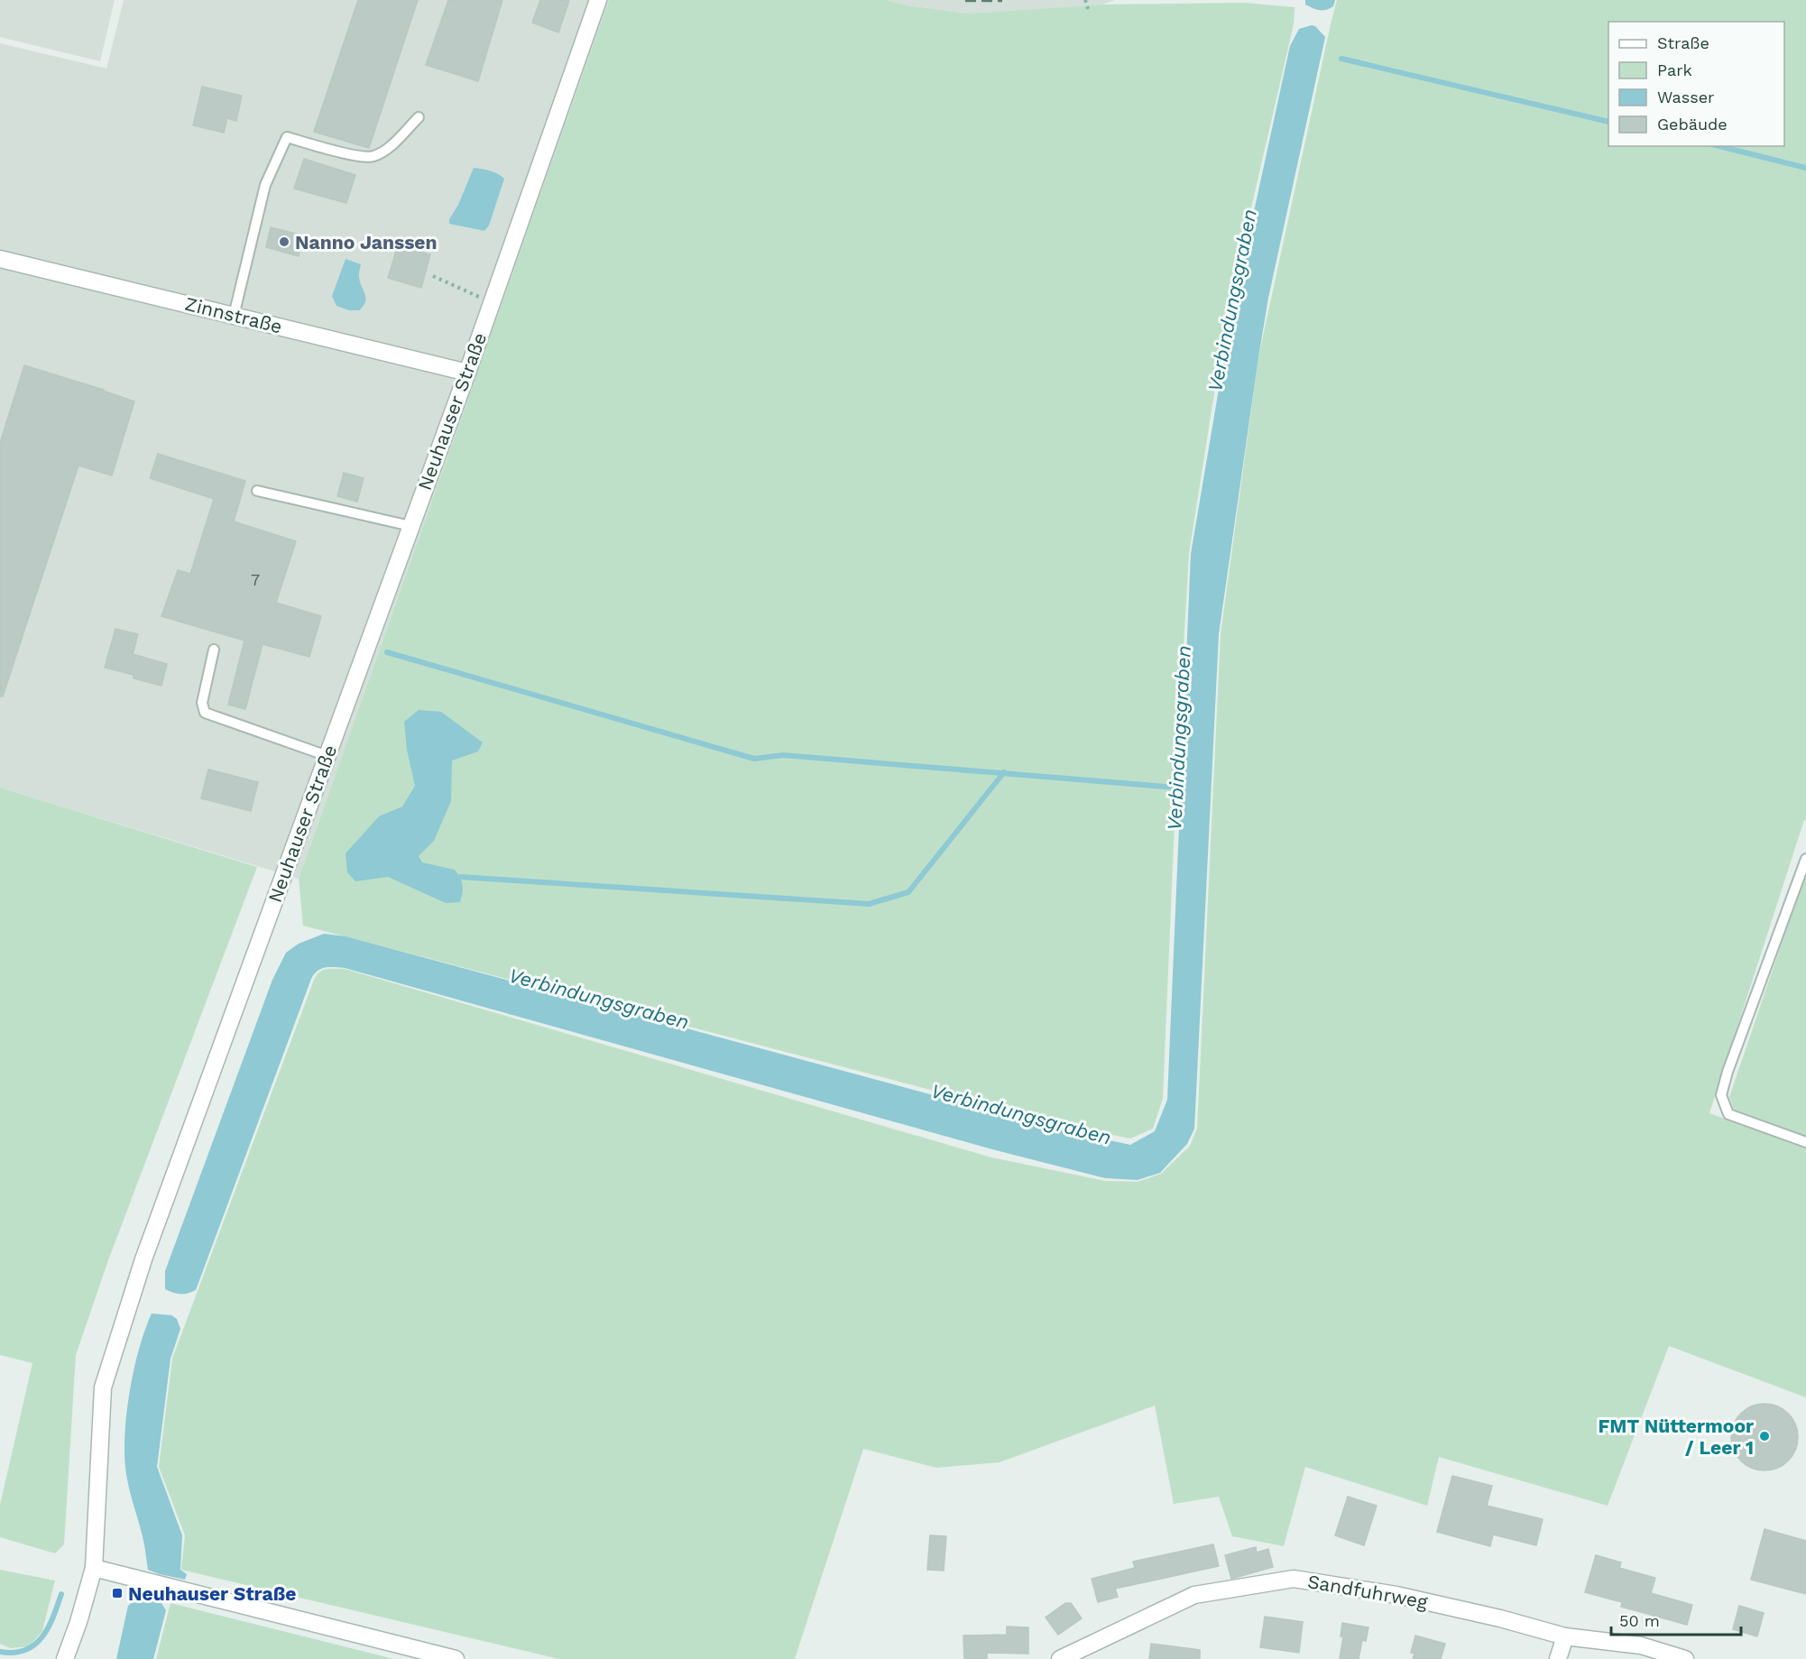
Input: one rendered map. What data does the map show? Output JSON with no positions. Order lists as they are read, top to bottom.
{
  "streets": {
    "street": ["Zinnstraße", "Neuhauser Straße", "Sandfuhrweg"]
  },
  "crossings": [
    ["Zinnstraße", "Neuhauser Straße"]
  ],
  "water": ["Verbindungsgraben"],
  "places": {
    "other": ["Nanno Janssen", "FMT Nüttermoor / Leer 1"],
    "transit": ["Neuhauser Straße"]
  },
  "house_numbers": ["7"],
  "legend": [
    "Straße",
    "Park",
    "Wasser",
    "Gebäude"
  ],
  "scale_bar": "50 m"
}
